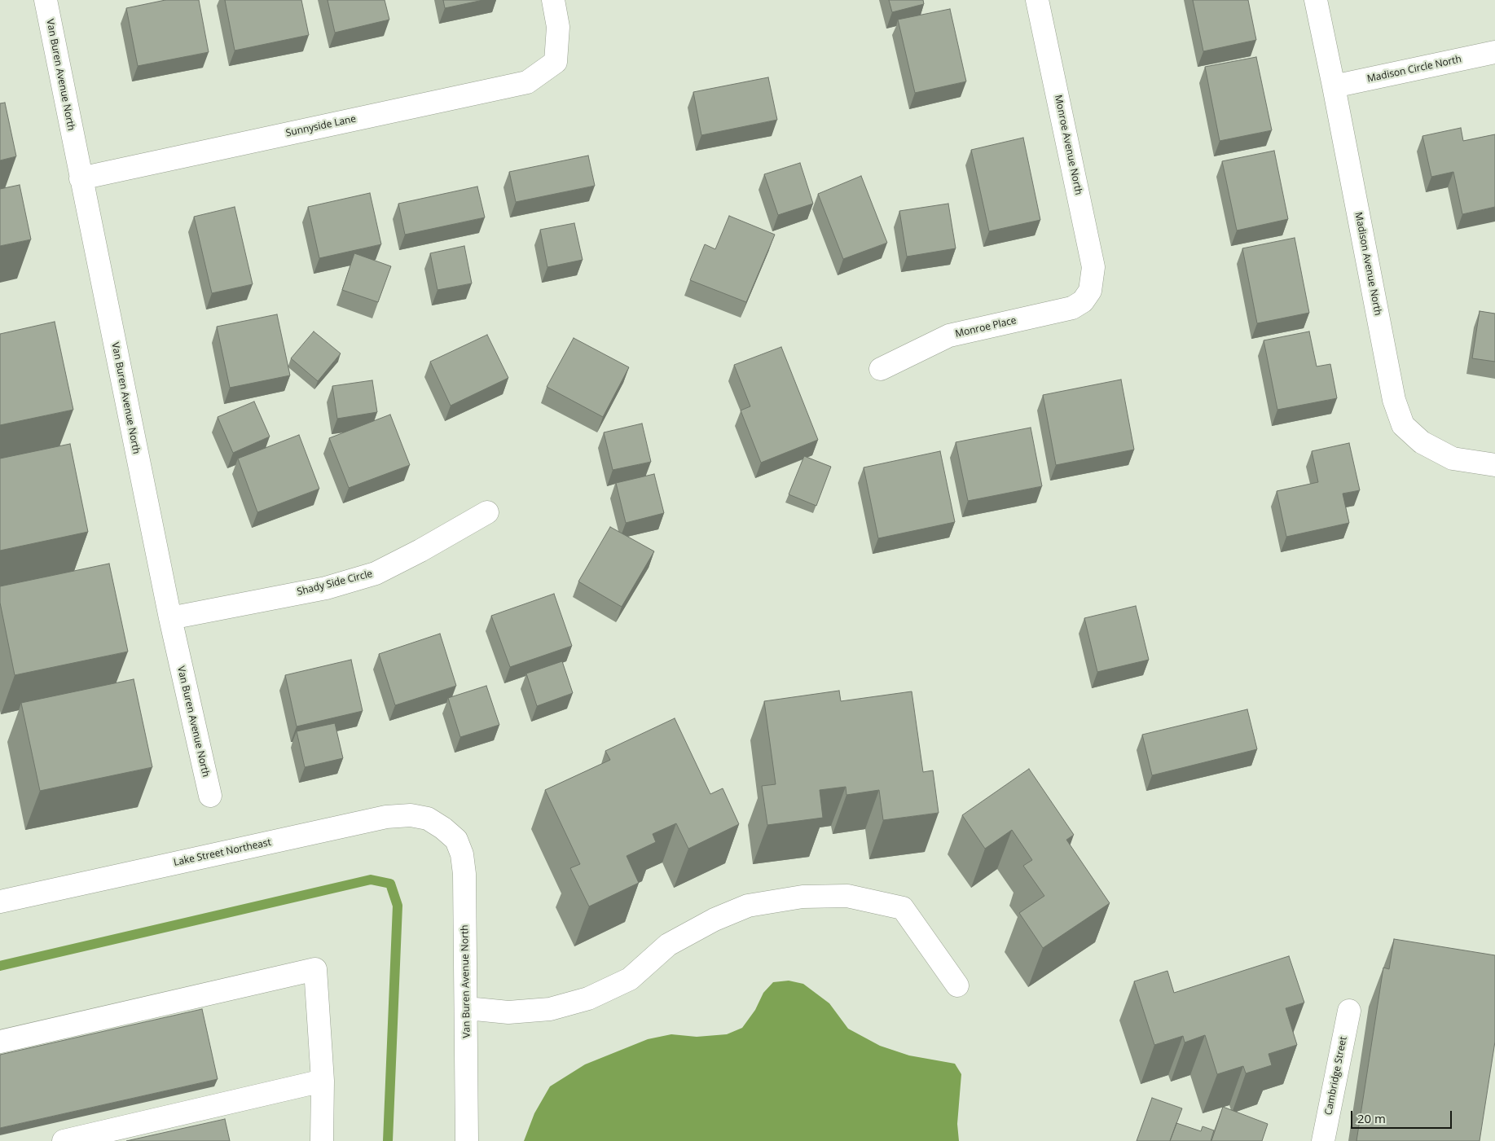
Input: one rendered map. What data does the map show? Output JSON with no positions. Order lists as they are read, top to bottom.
{
  "streets": {
    "street": [
      "Madison Circle North",
      "Van Buren Avenue North",
      "Sunnyside Lane",
      "Monroe Avenue North",
      "Madison Avenue North",
      "Monroe Place",
      "Shady Side Circle",
      "Lake Street Northeast",
      "Cambridge Street"
    ]
  },
  "crossings": [
    ["Madison Circle North", "Madison Avenue North"],
    ["Van Buren Avenue North", "Sunnyside Lane"],
    ["Van Buren Avenue North", "Shady Side Circle"],
    ["Van Buren Avenue North", "Lake Street Northeast"],
    ["Monroe Avenue North", "Monroe Place"]
  ],
  "scale_bar": "20 m"
}
